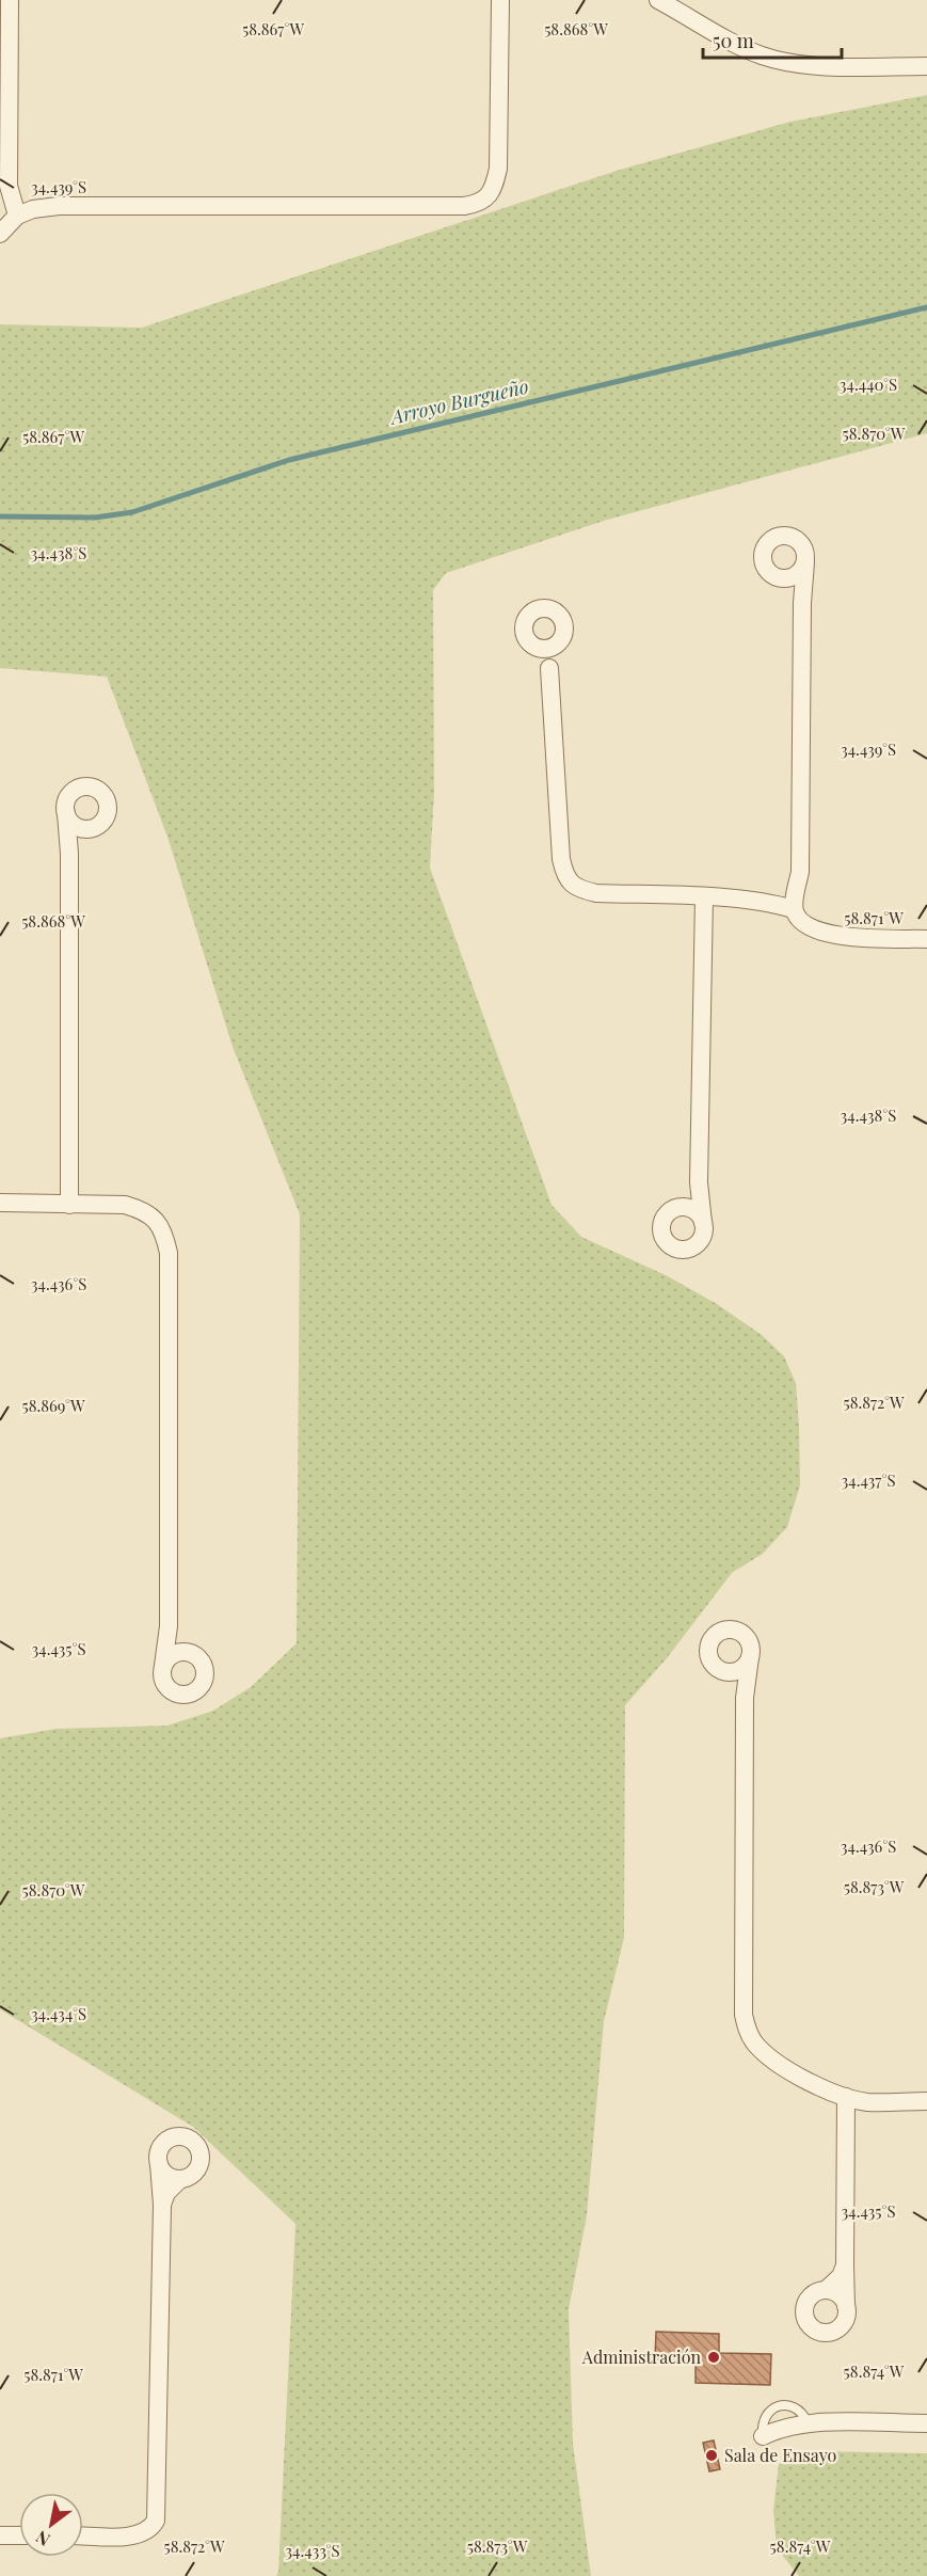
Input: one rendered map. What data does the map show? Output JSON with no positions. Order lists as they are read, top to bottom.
{
  "water": ["Arroyo Burgueño"],
  "places": ["Administración", "Sala de Ensayo"],
  "scale_bar": "50 m",
  "north": "bottom left",
  "coordinates": [
    "58.867°W",
    "58.868°W",
    "34.439°S",
    "34.440°S",
    "58.870°W",
    "34.438°S",
    "58.871°W",
    "34.436°S",
    "58.872°W",
    "58.869°W",
    "34.437°S",
    "34.435°S",
    "58.873°W",
    "34.434°S",
    "58.874°W",
    "34.433°S"
  ]
}
